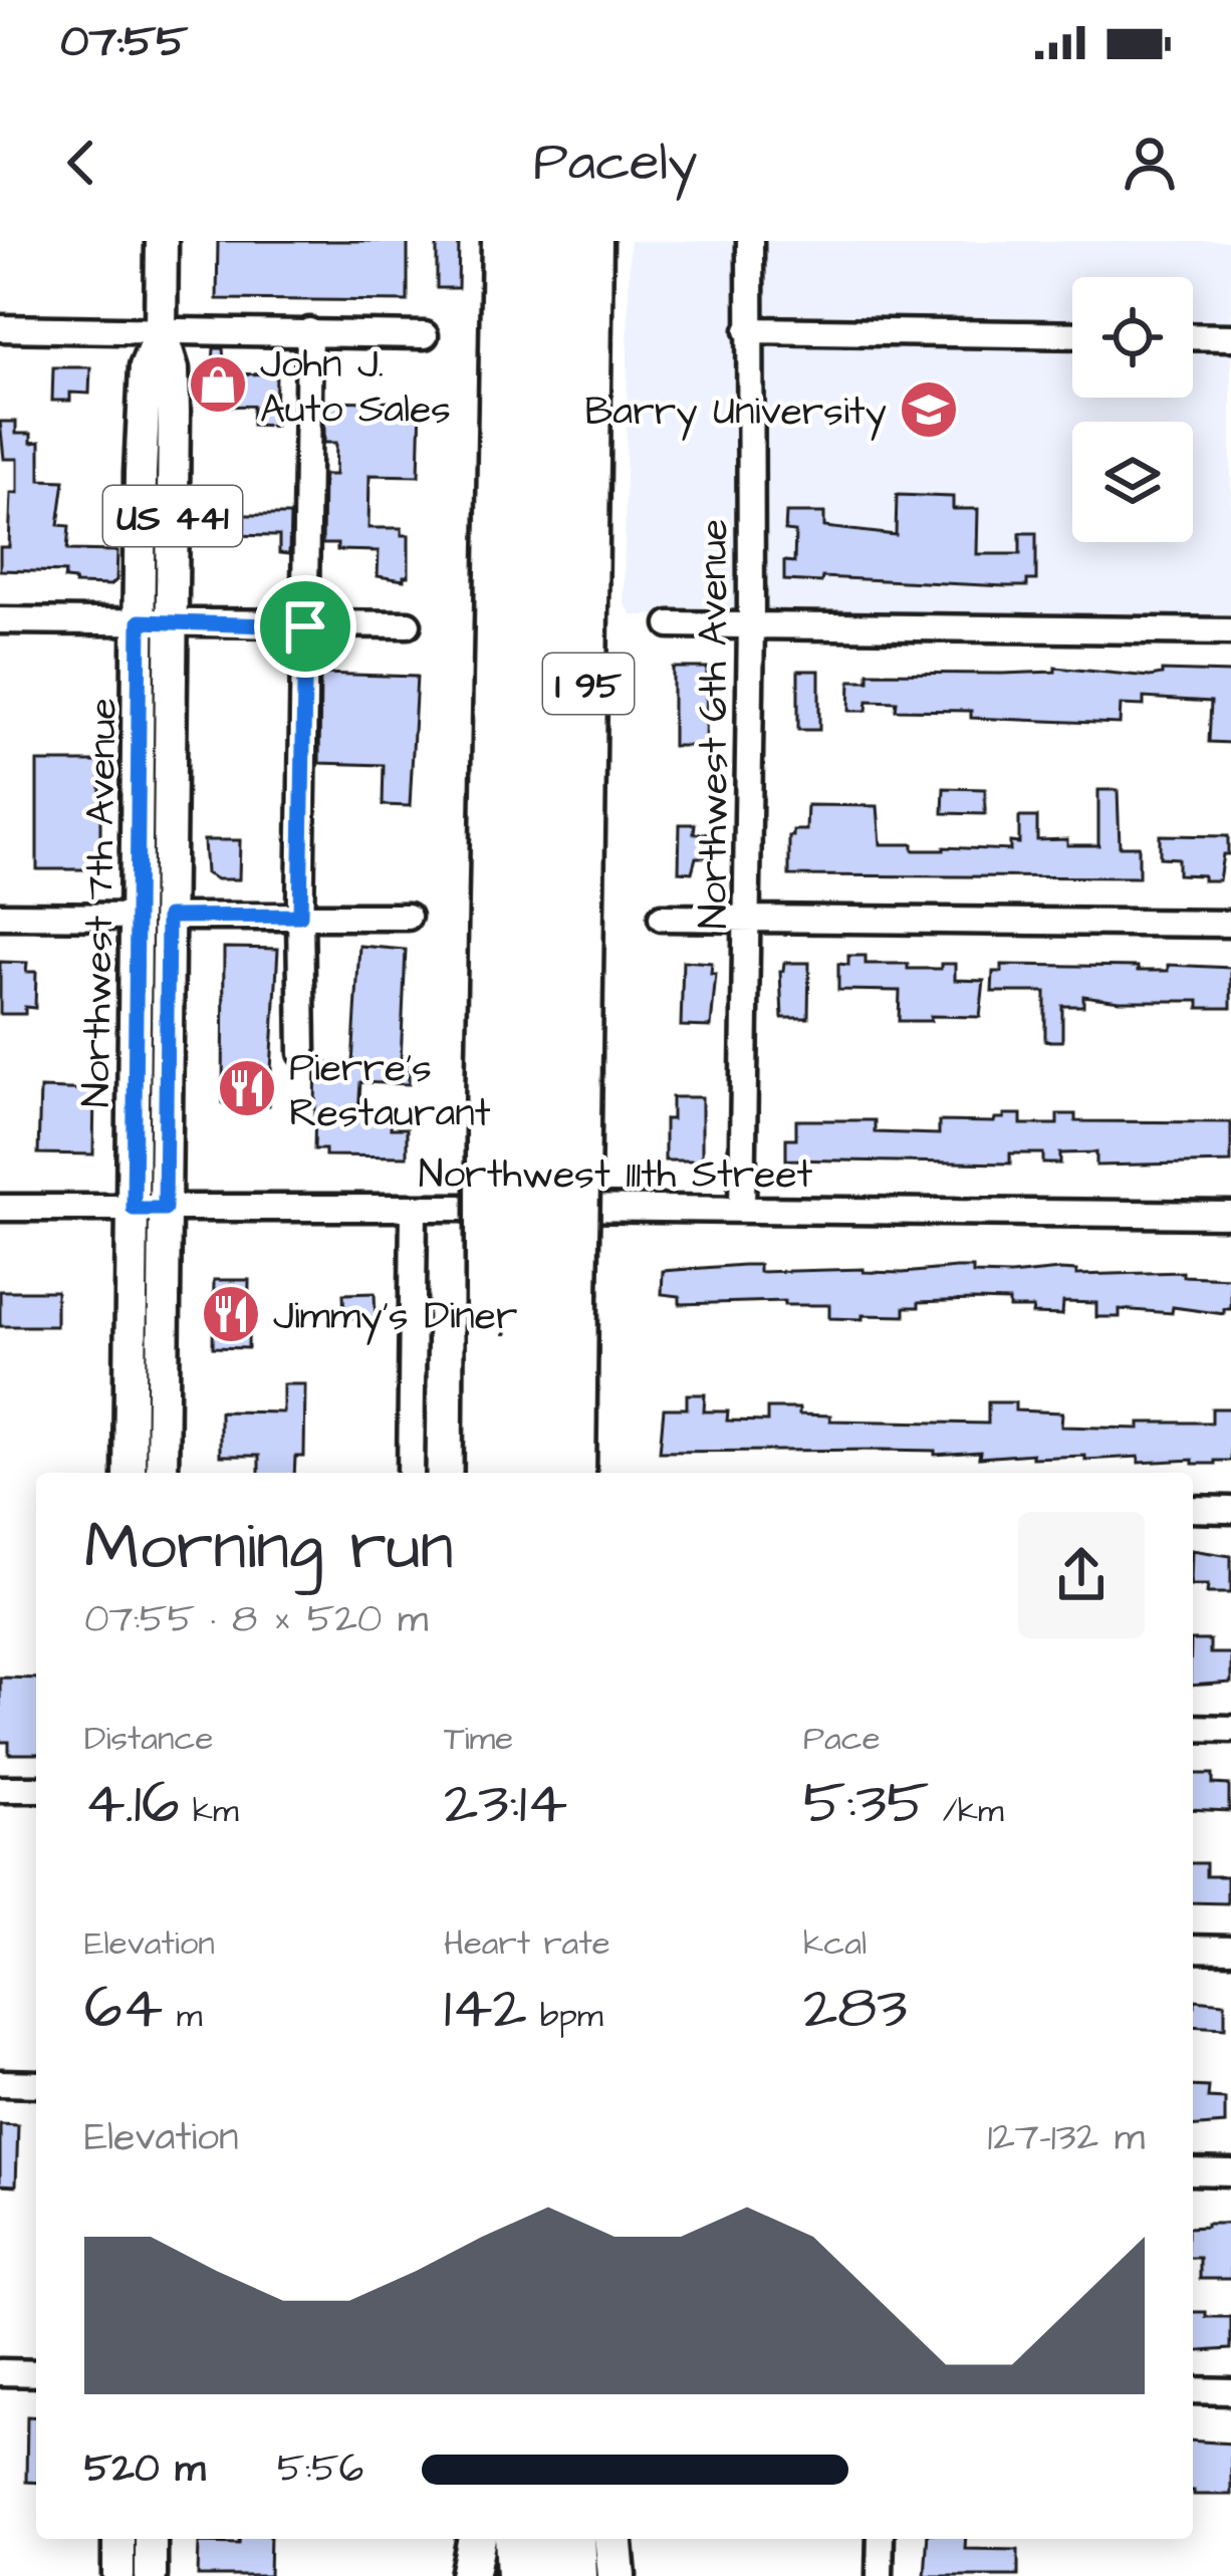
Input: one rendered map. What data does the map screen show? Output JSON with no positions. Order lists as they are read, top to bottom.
{
  "streets": {
    "highway": ["I 95"],
    "main road": ["US 441", "Northwest 7th Avenue"],
    "street": ["Northwest 6th Avenue", "Northwest 111th Street"]
  },
  "crossings": [
    ["Northwest 6th Avenue", "Northwest 111th Street"],
    ["Northwest 7th Avenue", "Northwest 111th Street"]
  ],
  "places": {
    "shop": ["John J. Auto Sales"],
    "school or university": ["Barry University"],
    "restaurant": ["Pierre's Restaurant", "Jimmy's Diner"]
  },
  "page": {
    "status": "07:55",
    "header": "Pacely",
    "heading": ["Morning run", "07:55 · 8 × 520 m"],
    "stats": [
      ["Distance", "4.16 km"],
      ["Time", "23:14"],
      ["Pace", "5:35 /km"],
      ["Elevation", "64 m"],
      ["Heart rate", "142 bpm"],
      ["kcal", "283"]
    ],
    "chart": ["Elevation", "127–132 m"],
    "list": [
      {
        "name": "520 m",
        "note": "5:56"
      }
    ]
  }
}
